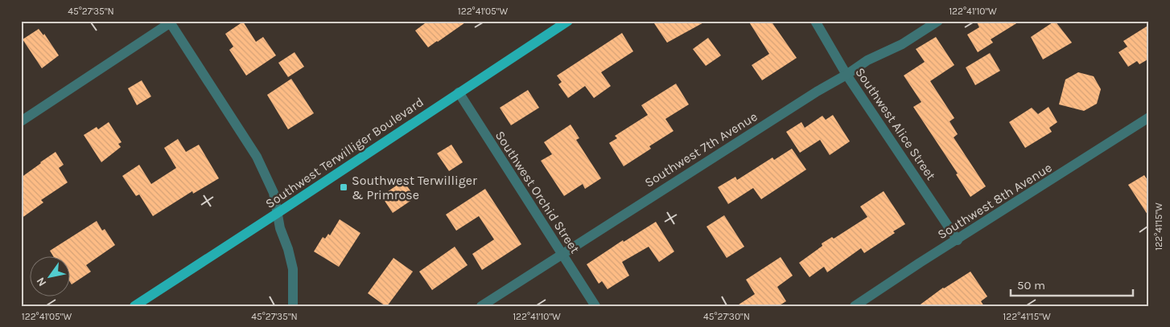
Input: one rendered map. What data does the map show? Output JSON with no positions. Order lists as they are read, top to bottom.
{
  "streets": {
    "main road": ["Southwest Terwilliger Boulevard"],
    "street": [
      "Southwest Alice Street",
      "Southwest 7th Avenue",
      "Southwest Orchid Street",
      "Southwest 8th Avenue"
    ]
  },
  "crossings": [
    ["Southwest Alice Street", "Southwest 7th Avenue"],
    ["Southwest Alice Street", "Southwest 8th Avenue"],
    ["Southwest 7th Avenue", "Southwest Orchid Street"],
    ["Southwest Terwilliger Boulevard", "Southwest Orchid Street"]
  ],
  "places": {
    "transit": ["Southwest Terwilliger & Primrose"]
  },
  "scale_bar": "50 m",
  "north": "bottom left",
  "coordinates": [
    "45°27'35\"N",
    "122°41'05\"W",
    "122°41'10\"W",
    "122°41'15\"W",
    "45°27'30\"N"
  ]
}
